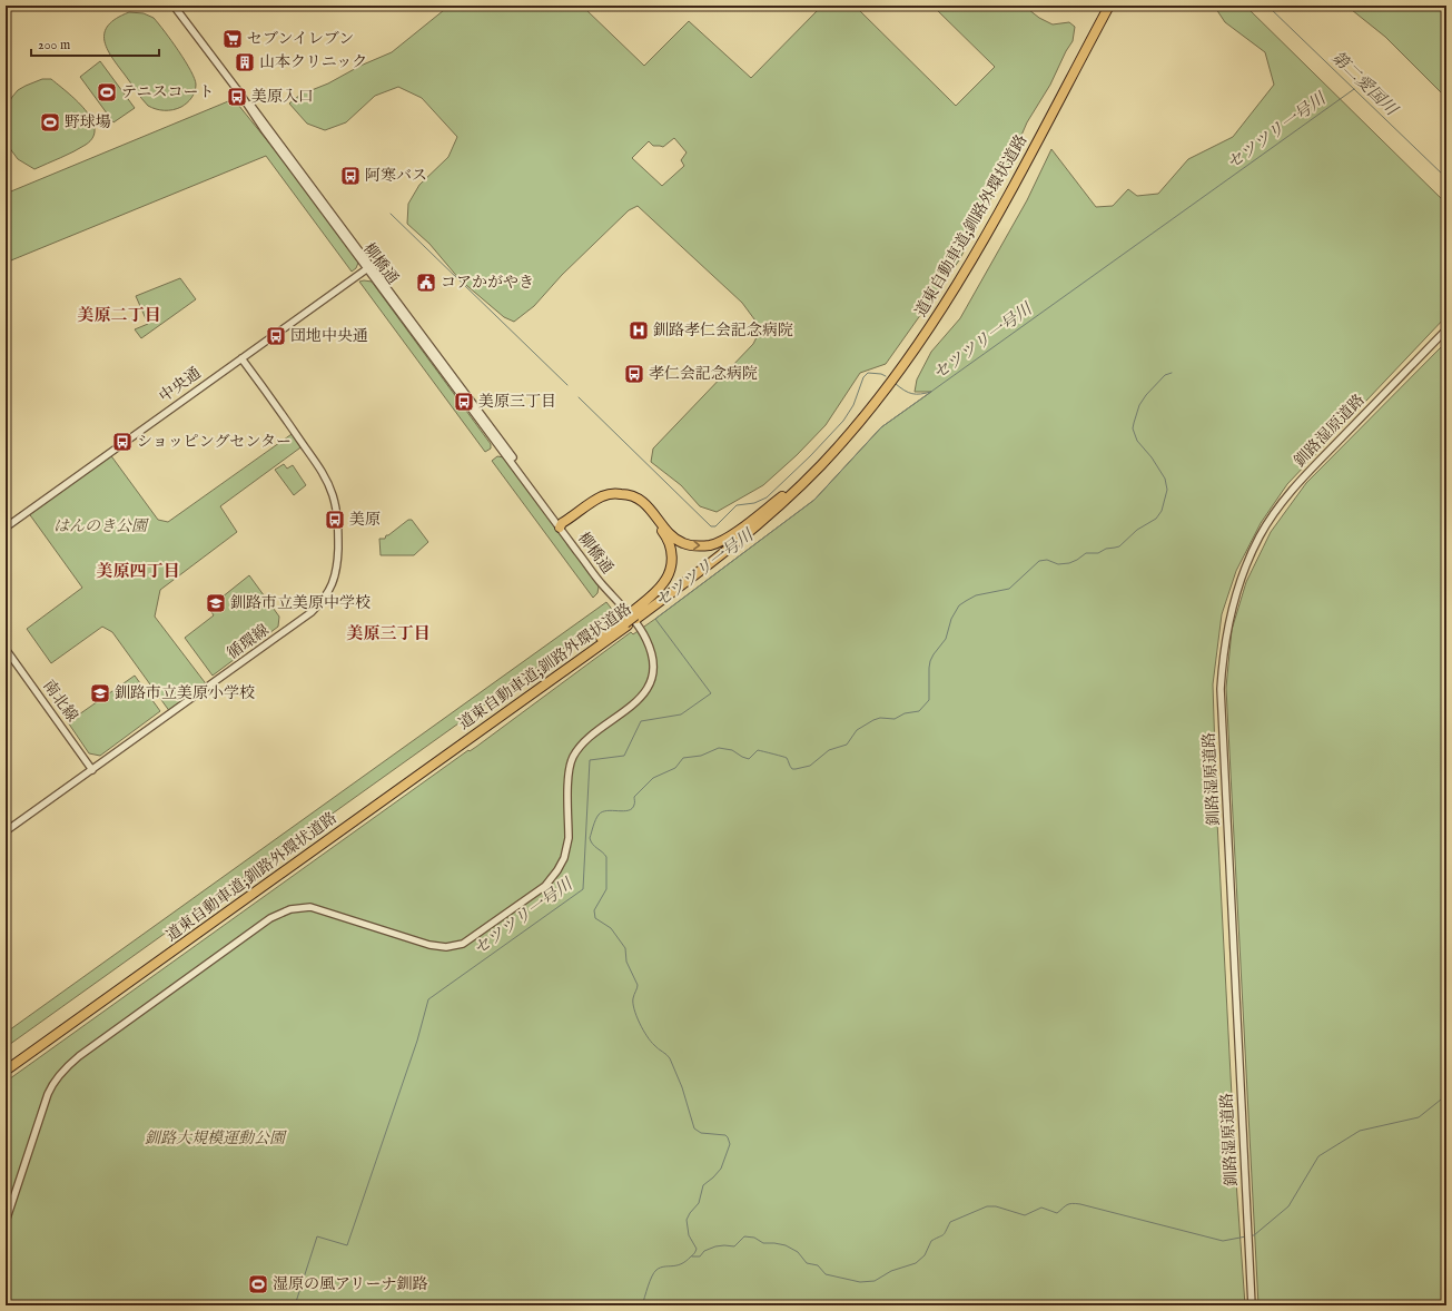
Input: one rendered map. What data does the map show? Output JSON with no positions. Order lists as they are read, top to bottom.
{
  "streets": {
    "highway": ["道東自動車道;釧路外環状道路"],
    "street": [
      "柳橋通",
      "中央通",
      "釧路湿原道路",
      "循環線",
      "南北線"
    ]
  },
  "crossings": [
    ["柳橋通", "中央通"],
    ["中央通", "循環線"],
    ["循環線", "南北線"]
  ],
  "districts": ["美原二丁目", "美原四丁目", "美原三丁目"],
  "water": ["第二愛国川", "セツツリ一号川"],
  "parks": ["はんのき公園", "釧路大規模運動公園"],
  "places": {
    "supermarket": ["セブンイレブン"],
    "building": ["山本クリニック"],
    "sports": ["テニスコート", "野球場", "湿原の風アリーナ釧路"],
    "bus stop": [
      "美原入口",
      "阿寒バス",
      "団地中央通",
      "孝仁会記念病院",
      "美原三丁目",
      "ショッピングセンター",
      "美原"
    ],
    "public building": ["コアかがやき"],
    "hospital": ["釧路孝仁会記念病院"],
    "school or university": ["釧路市立美原中学校", "釧路市立美原小学校"]
  },
  "scale_bar": "200 m"
}
